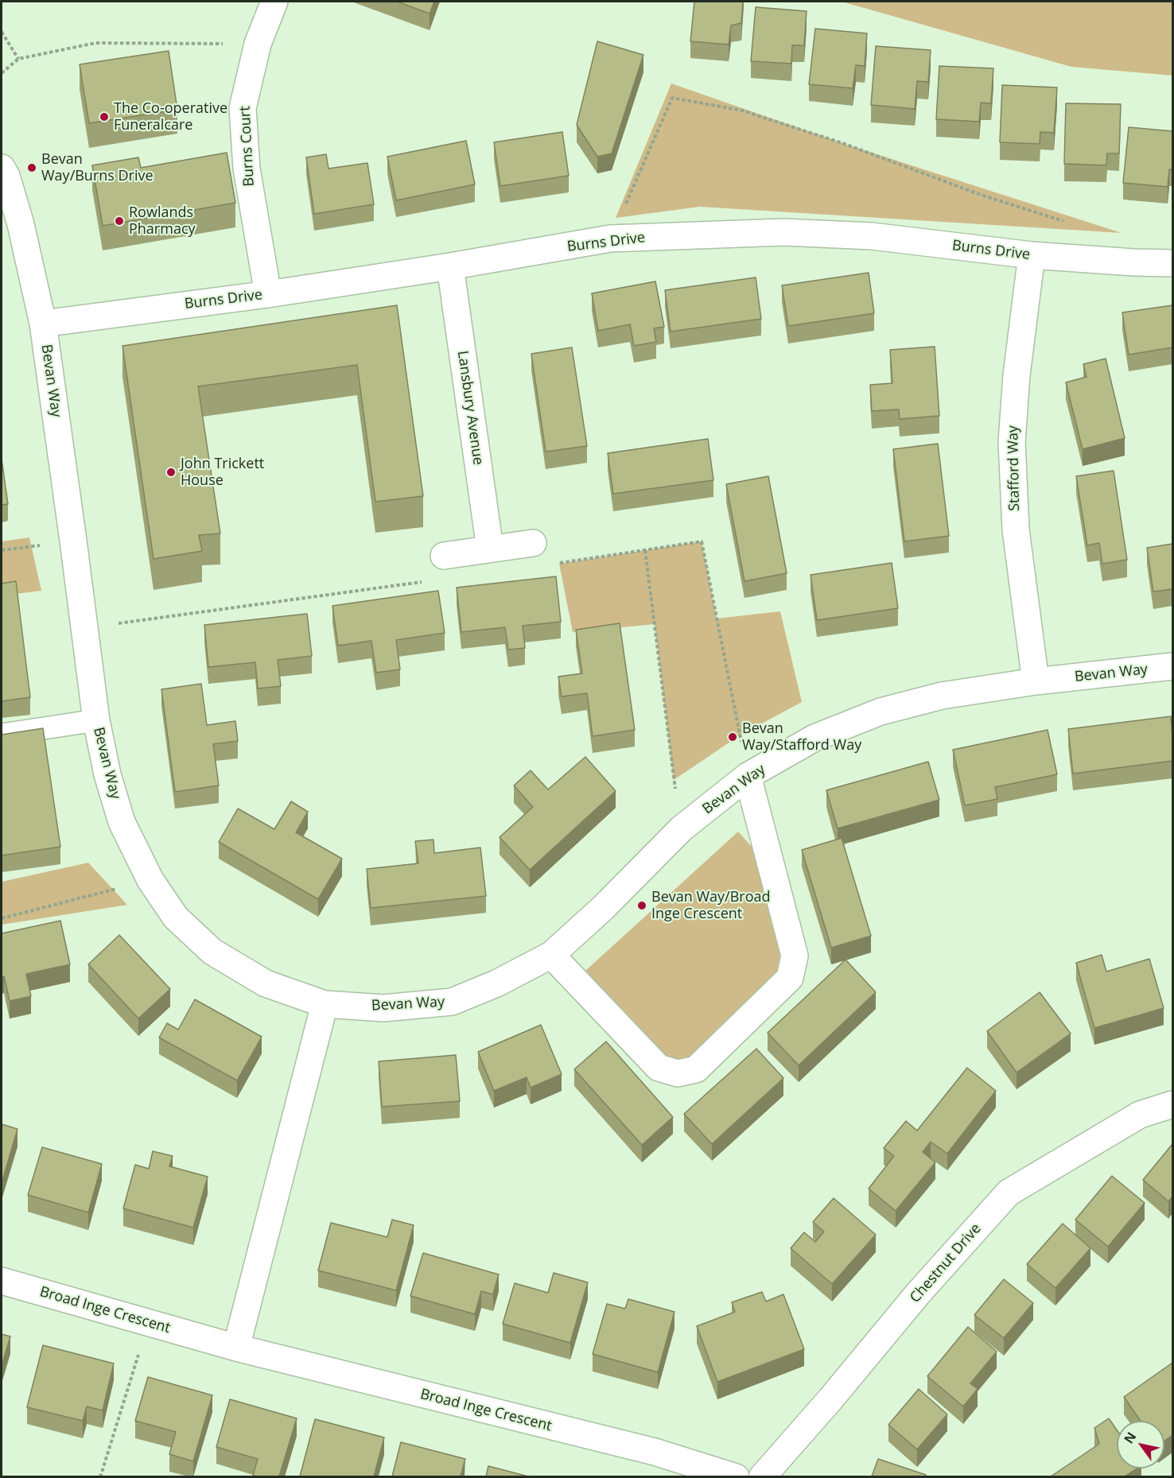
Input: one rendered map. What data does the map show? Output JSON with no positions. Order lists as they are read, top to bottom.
{
  "streets": {
    "street": [
      "Burns Court",
      "Burns Drive",
      "Bevan Way",
      "Lansbury Avenue",
      "Stafford Way",
      "Chestnut Drive",
      "Broad Inge Crescent"
    ]
  },
  "crossings": [
    ["Burns Court", "Burns Drive"],
    ["Burns Drive", "Bevan Way"],
    ["Burns Drive", "Lansbury Avenue"],
    ["Burns Drive", "Stafford Way"],
    ["Bevan Way", "Stafford Way"]
  ],
  "places": [
    "The Co-operative Funeralcare",
    "Bevan Way/Burns Drive",
    "Rowlands Pharmacy",
    "John Trickett House",
    "Bevan Way/Stafford Way",
    "Bevan Way/Broad Inge Crescent"
  ],
  "north": "top left"
}
